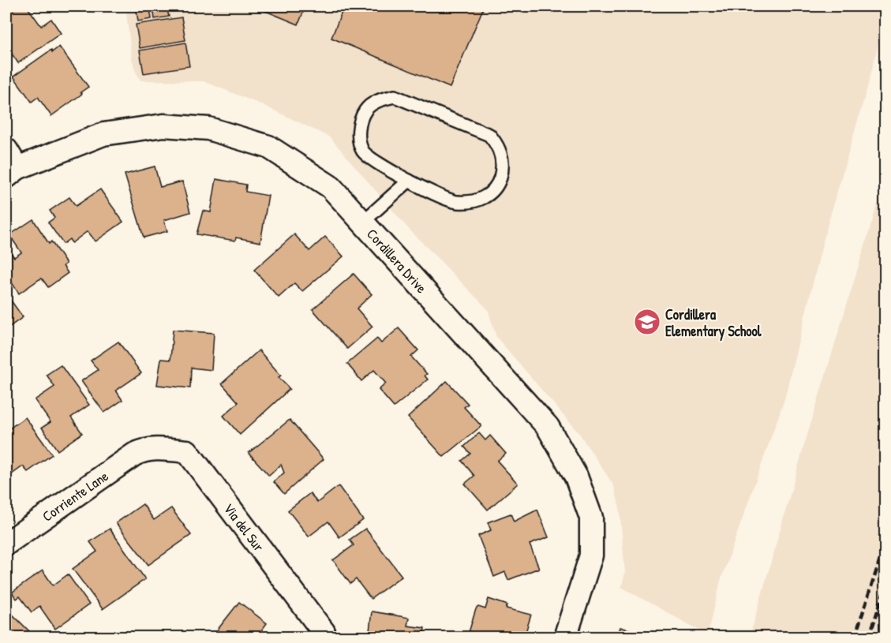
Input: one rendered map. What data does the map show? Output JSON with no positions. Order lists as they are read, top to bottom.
{
  "streets": {
    "street": ["Cordillera Drive", "Corriente Lane", "Via del Sur"]
  },
  "crossings": [
    ["Corriente Lane", "Via del Sur"]
  ],
  "places": {
    "school or university": ["Cordillera Elementary School"]
  }
}
